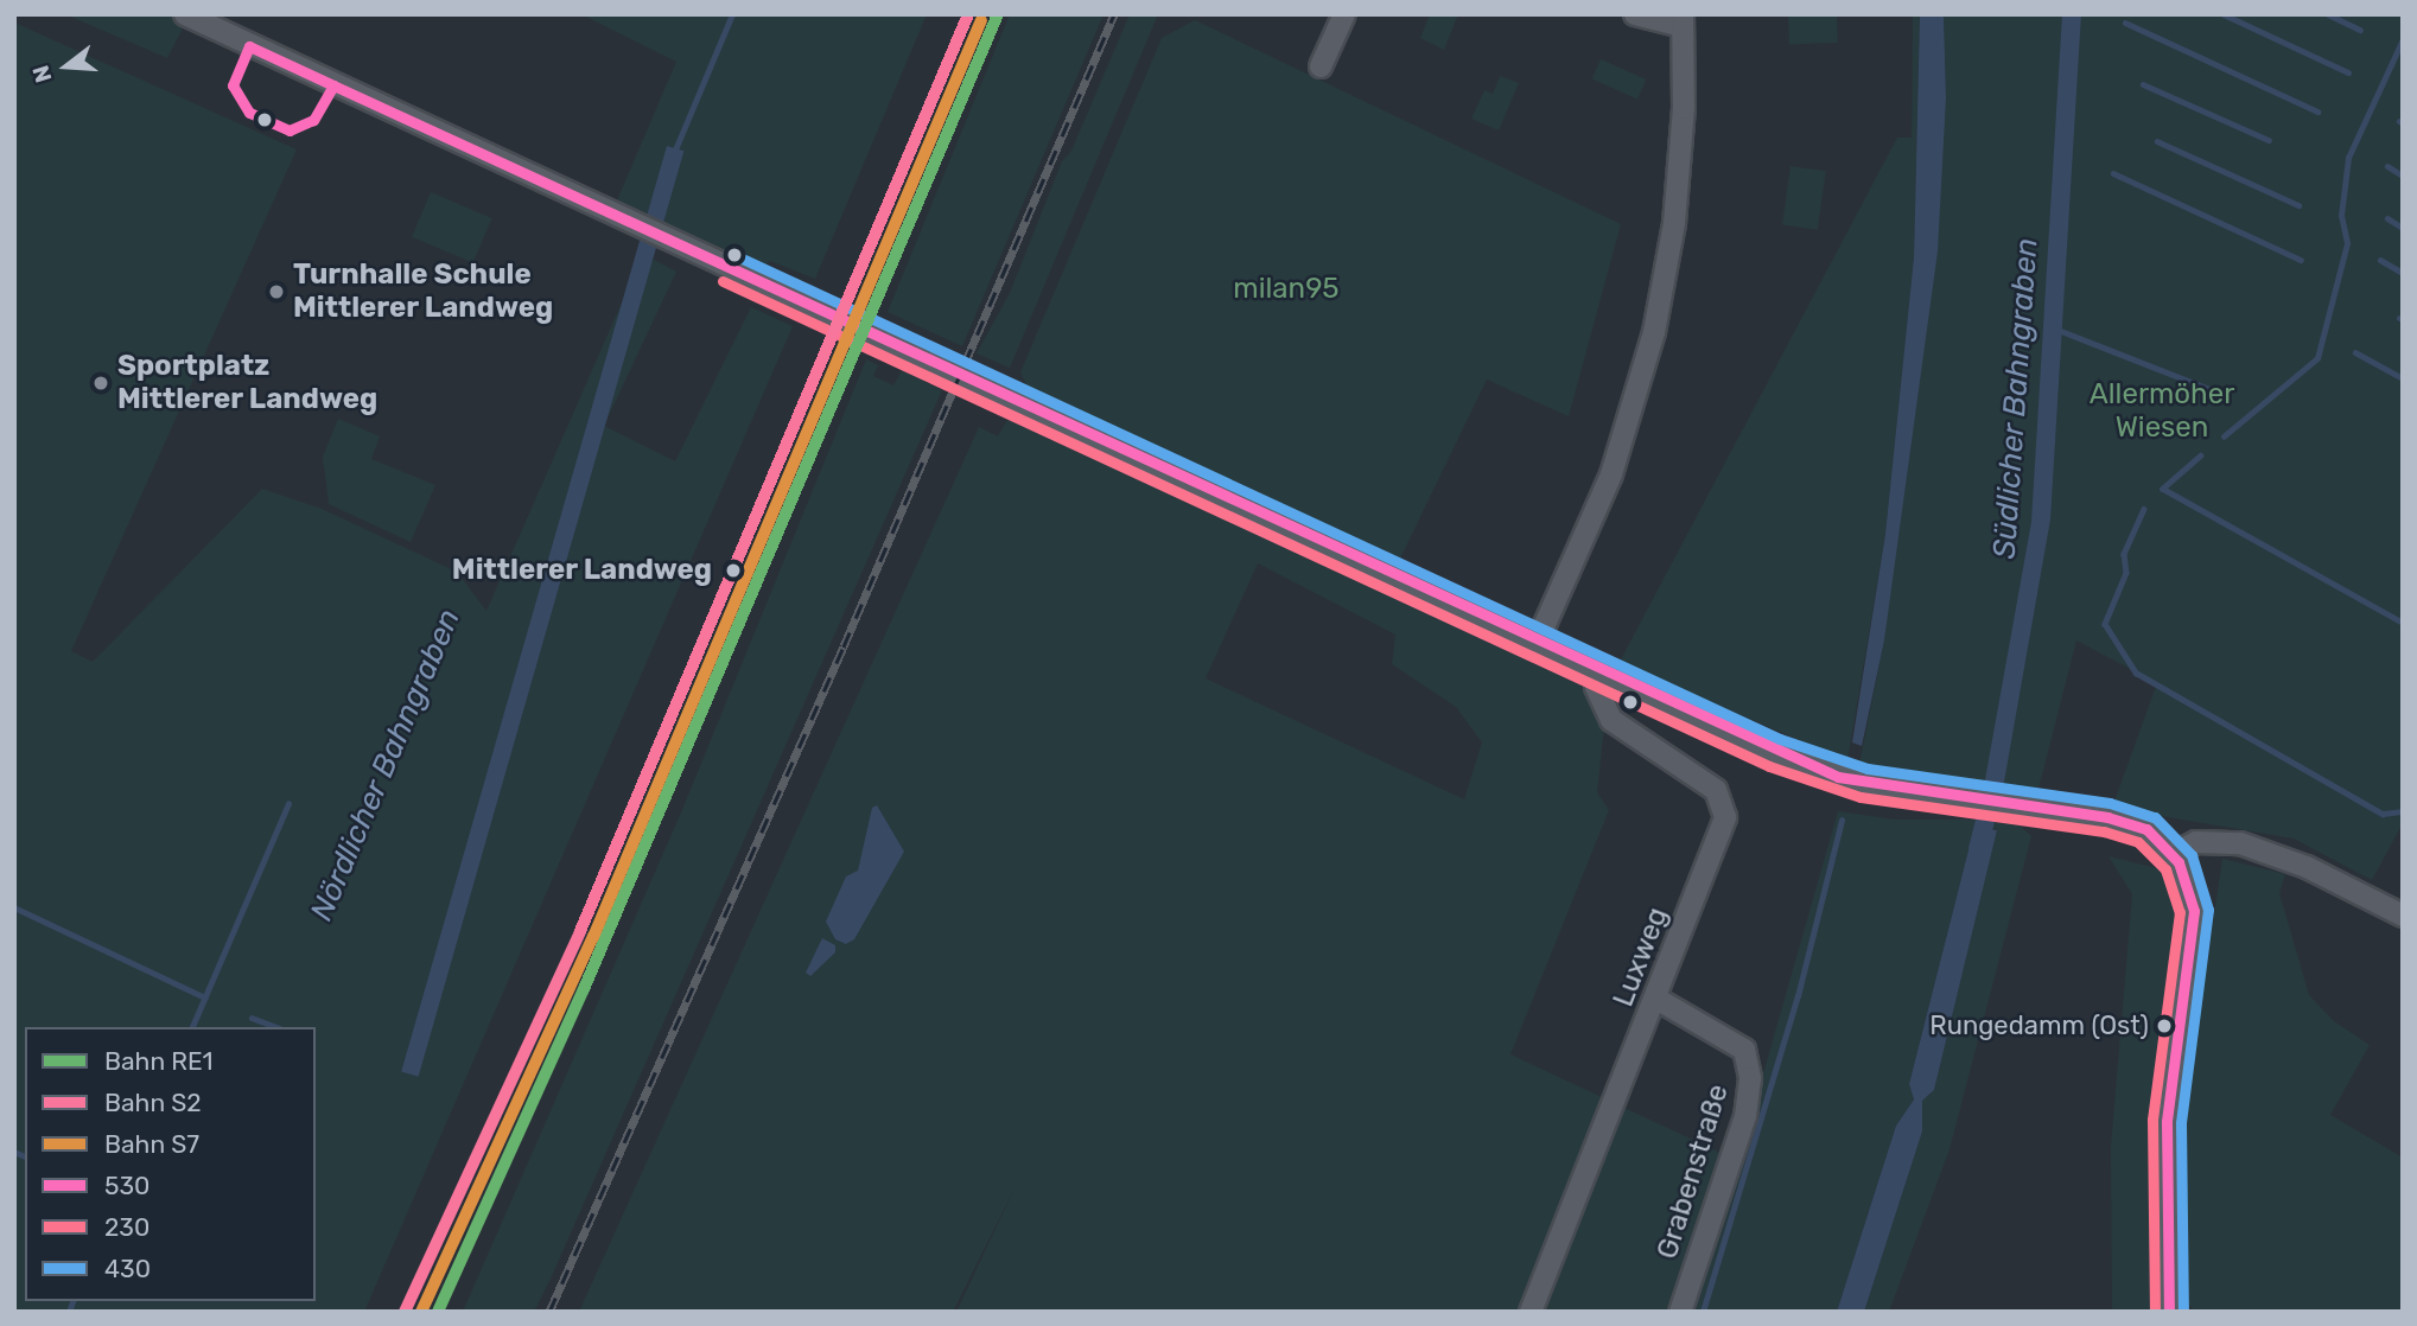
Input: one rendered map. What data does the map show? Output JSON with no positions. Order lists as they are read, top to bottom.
{
  "streets": {
    "street": ["Luxweg", "Grabenstraße"]
  },
  "crossings": [
    ["Luxweg", "Grabenstraße"]
  ],
  "water": ["Südlicher Bahngraben", "Nördlicher Bahngraben"],
  "parks": ["milan95", "Allermöher Wiesen"],
  "places": [
    "Turnhalle Schule Mittlerer Landweg",
    "Sportplatz Mittlerer Landweg",
    "Mittlerer Landweg",
    "Rungedamm (Ost)"
  ],
  "lines": [
    "rail line RE1",
    "rail line S2",
    "rail line S7",
    "transit line 530",
    "transit line 430",
    "transit line 230"
  ],
  "legend": [
    "Bahn RE1",
    "Bahn S2",
    "Bahn S7",
    "530",
    "230",
    "430"
  ],
  "north": "left"
}
